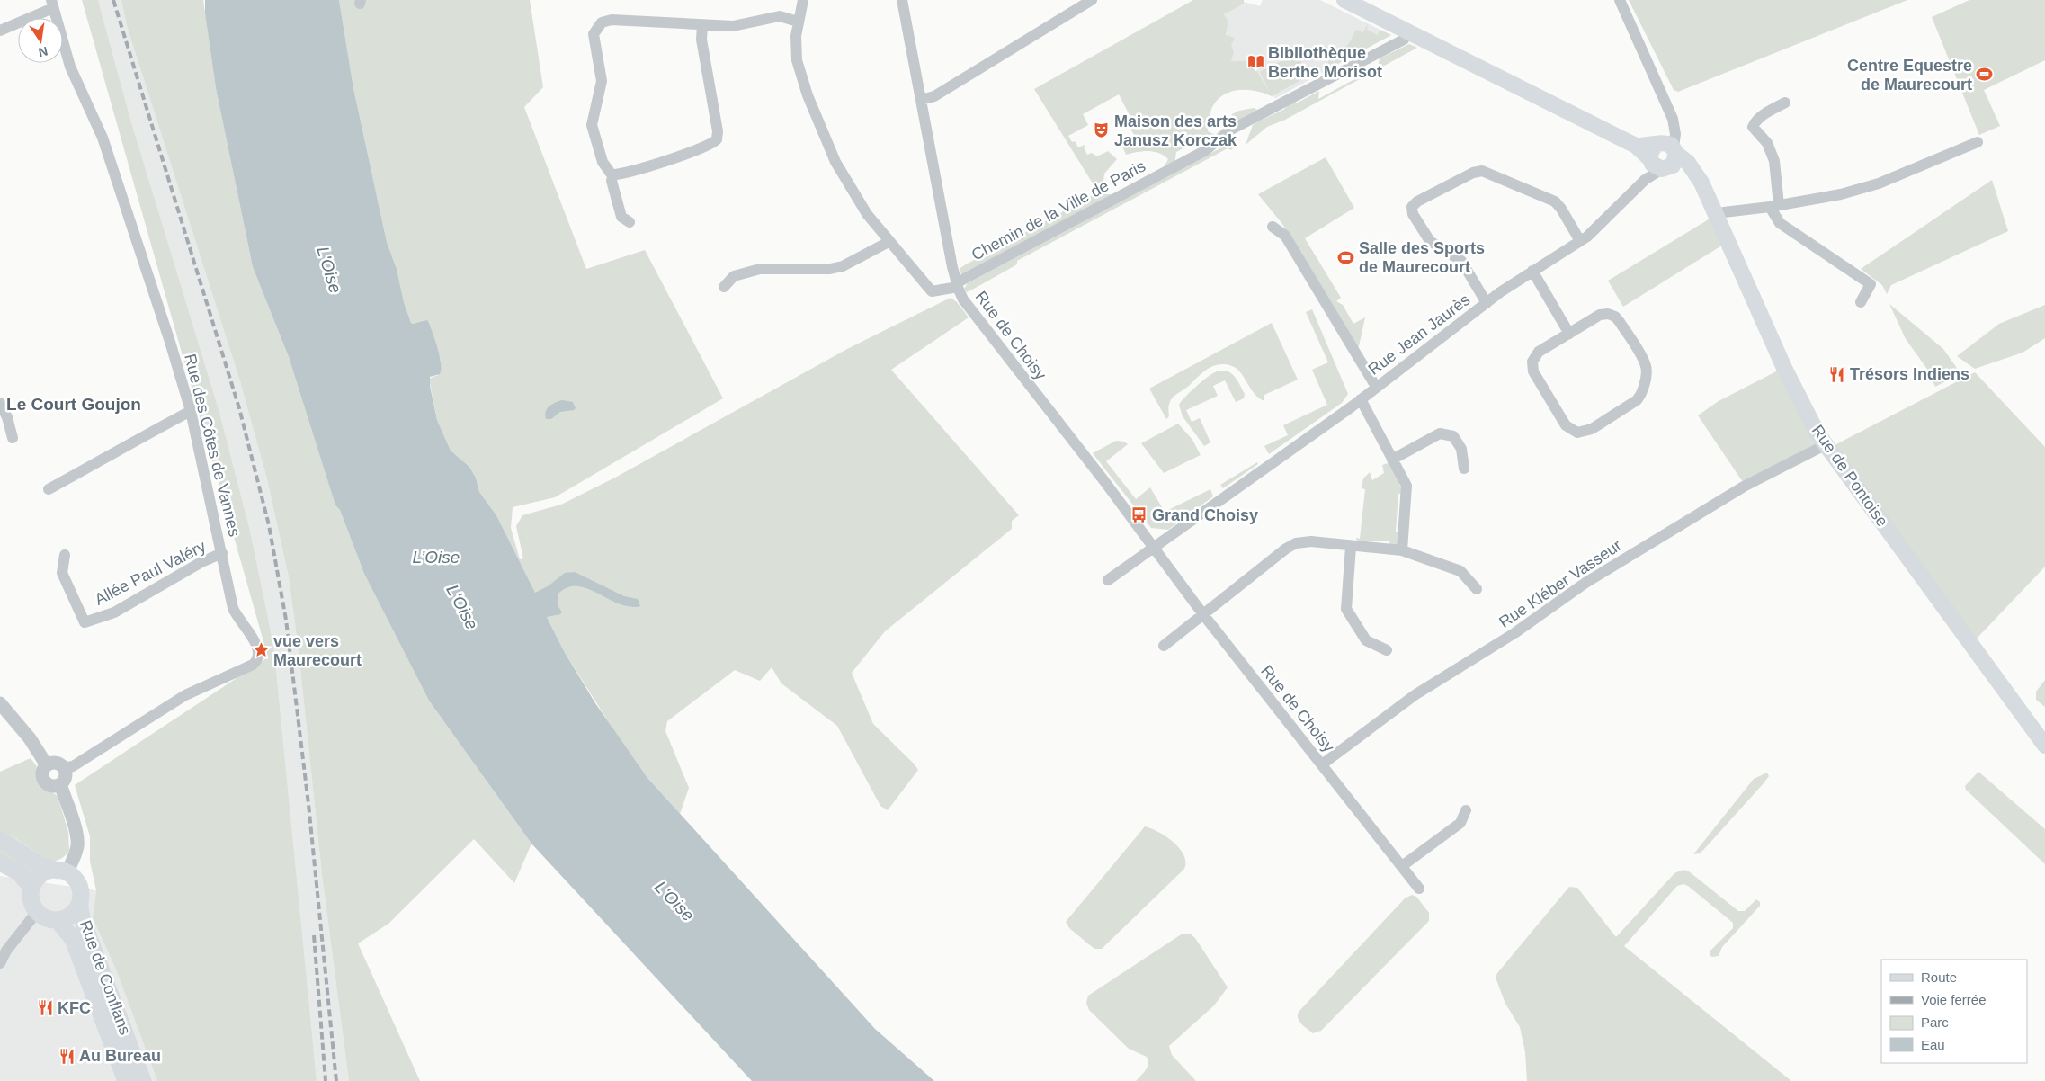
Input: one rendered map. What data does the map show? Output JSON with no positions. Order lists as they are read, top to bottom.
{
  "streets": {
    "main road": ["Rue de Pontoise", "Rue de Conflans"],
    "street": [
      "Chemin de la Ville de Paris",
      "Rue Jean Jaurès",
      "Rue de Choisy",
      "Rue des Côtes de Vannes",
      "Allée Paul Valéry",
      "Rue Kléber Vasseur"
    ]
  },
  "crossings": [
    ["Chemin de la Ville de Paris", "Rue de Choisy"],
    ["Rue Jean Jaurès", "Rue de Choisy"],
    ["Rue Jean Jaurès", "Rue de Pontoise"],
    ["Rue de Choisy", "Rue Kléber Vasseur"],
    ["Rue des Côtes de Vannes", "Allée Paul Valéry"],
    ["Rue de Pontoise", "Rue Kléber Vasseur"]
  ],
  "districts": ["Le Court Goujon"],
  "water": ["L'Oise", "L’Oise"],
  "places": {
    "library": ["Bibliothèque Berthe Morisot"],
    "sports": ["Centre Equestre de Maurecourt", "Salle des Sports de Maurecourt"],
    "theatre": ["Maison des arts Janusz Korczak"],
    "restaurant": ["Trésors Indiens", "KFC", "Au Bureau"],
    "bus stop": ["Grand Choisy"],
    "place": ["vue vers Maurecourt"]
  },
  "legend": [
    "Route",
    "Voie ferrée",
    "Parc",
    "Eau"
  ],
  "north": "bottom"
}
